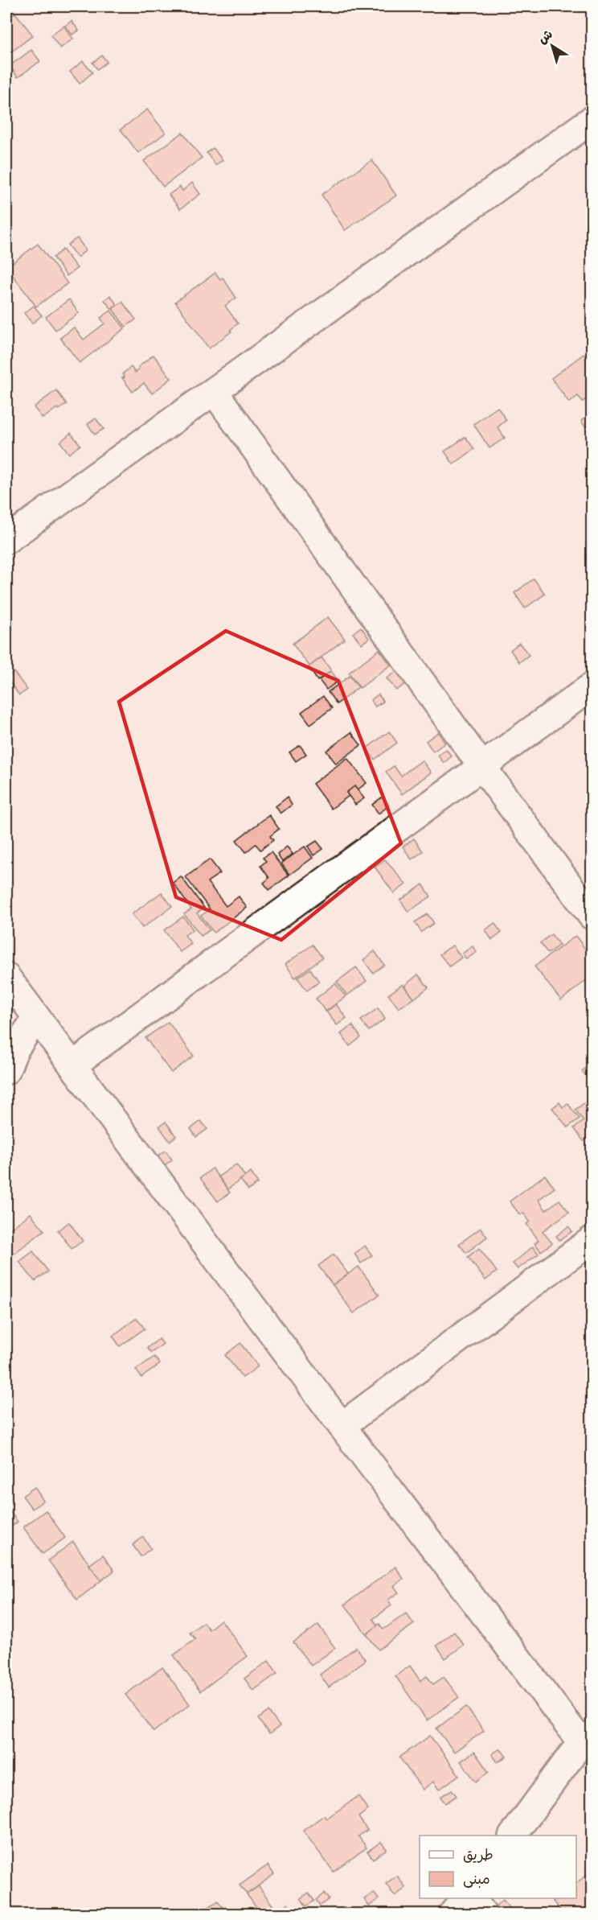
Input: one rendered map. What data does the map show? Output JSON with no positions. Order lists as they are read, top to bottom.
{
  "legend": ["طريق", "مبنى"],
  "north": "top left"
}
